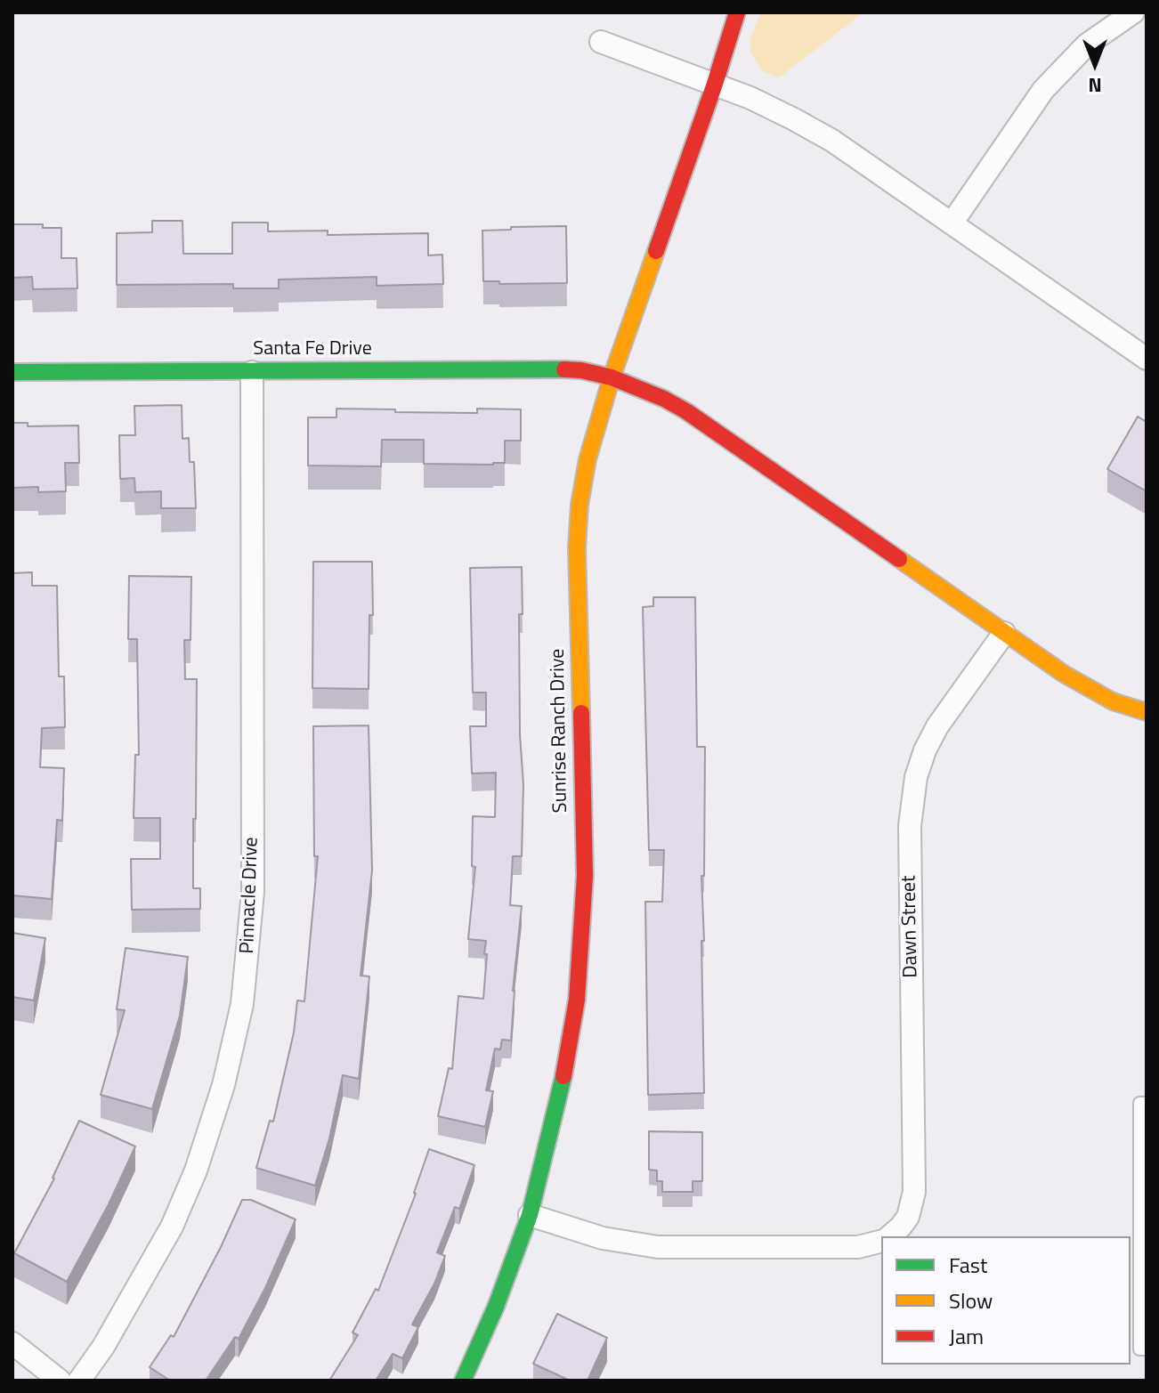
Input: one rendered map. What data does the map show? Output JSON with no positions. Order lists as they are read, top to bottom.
{
  "streets": {
    "street": [
      "Santa Fe Drive",
      "Sunrise Ranch Drive",
      "Pinnacle Drive",
      "Dawn Street"
    ]
  },
  "crossings": [
    ["Santa Fe Drive", "Sunrise Ranch Drive"],
    ["Santa Fe Drive", "Pinnacle Drive"],
    ["Santa Fe Drive", "Dawn Street"]
  ],
  "legend": ["Fast", "Slow", "Jam"],
  "north": "bottom"
}
